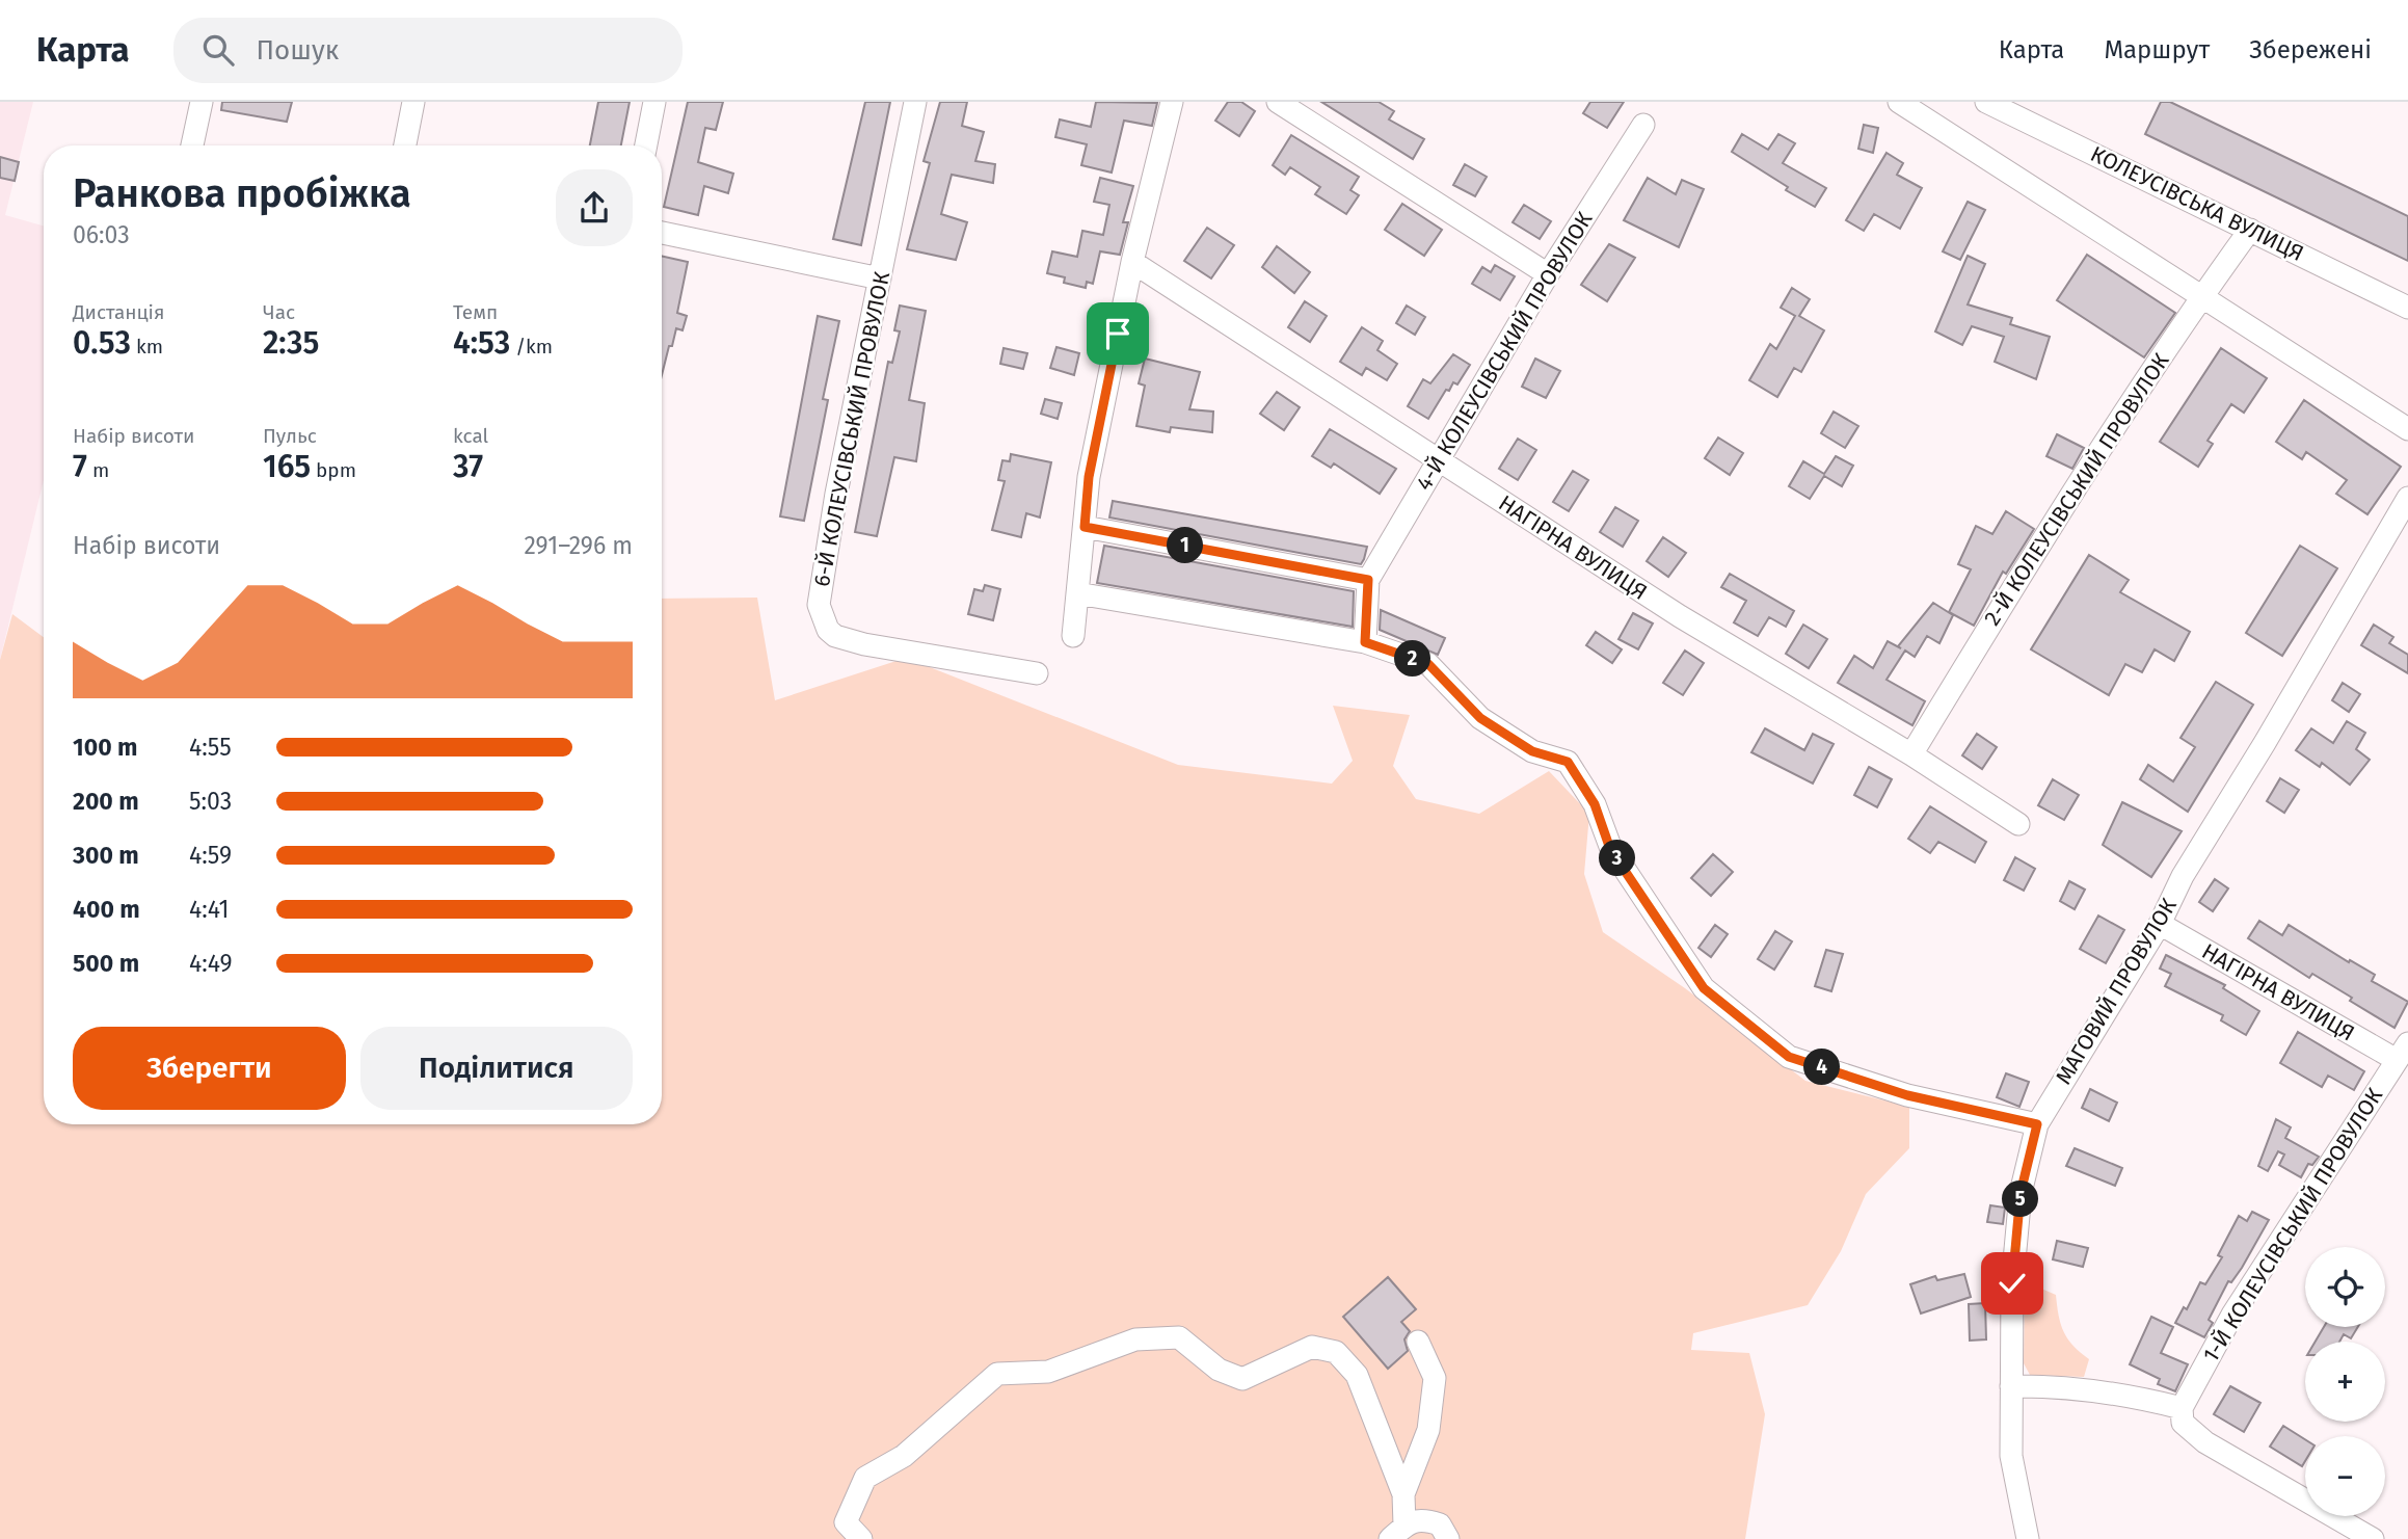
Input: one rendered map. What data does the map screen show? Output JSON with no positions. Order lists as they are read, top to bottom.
{
  "streets": {
    "street": [
      "КОЛЕУСІВСЬКА ВУЛИЦЯ",
      "4-Й КОЛЕУСІВСЬКИЙ ПРОВУЛОК",
      "6-Й КОЛЕУСІВСЬКИЙ ПРОВУЛОК",
      "2-Й КОЛЕУСІВСЬКИЙ ПРОВУЛОК",
      "НАГІРНА ВУЛИЦЯ",
      "МАГОВИЙ ПРОВУЛОК",
      "1-Й КОЛЕУСІВСЬКИЙ ПРОВУЛОК"
    ]
  },
  "crossings": [
    ["КОЛЕУСІВСЬКА ВУЛИЦЯ", "2-Й КОЛЕУСІВСЬКИЙ ПРОВУЛОК"],
    ["4-Й КОЛЕУСІВСЬКИЙ ПРОВУЛОК", "НАГІРНА ВУЛИЦЯ"],
    ["2-Й КОЛЕУСІВСЬКИЙ ПРОВУЛОК", "НАГІРНА ВУЛИЦЯ"],
    ["НАГІРНА ВУЛИЦЯ", "МАГОВИЙ ПРОВУЛОК"],
    ["НАГІРНА ВУЛИЦЯ", "1-Й КОЛЕУСІВСЬКИЙ ПРОВУЛОК"]
  ],
  "page": {
    "header": "Карта",
    "search": "Пошук",
    "nav": ["Карта", "Маршрут", "Збережені"],
    "heading": ["Ранкова пробіжка", "06:03"],
    "stats": [
      ["Дистанція", "0.53 km"],
      ["Час", "2:35"],
      ["Темп", "4:53 /km"],
      ["Набір висоти", "7 m"],
      ["Пульс", "165 bpm"],
      ["kcal", "37"]
    ],
    "chart": ["Набір висоти", "291–296 m"],
    "pins": [
      "1",
      "2",
      "3",
      "4",
      "5"
    ],
    "list": [
      {
        "name": "100 m",
        "note": "4:55"
      },
      {
        "name": "200 m",
        "note": "5:03"
      },
      {
        "name": "300 m",
        "note": "4:59"
      },
      {
        "name": "400 m",
        "note": "4:41"
      },
      {
        "name": "500 m",
        "note": "4:49"
      }
    ],
    "buttons": ["Зберегти", "Поділитися"],
    "map_buttons": ["+", "−"]
  }
}
